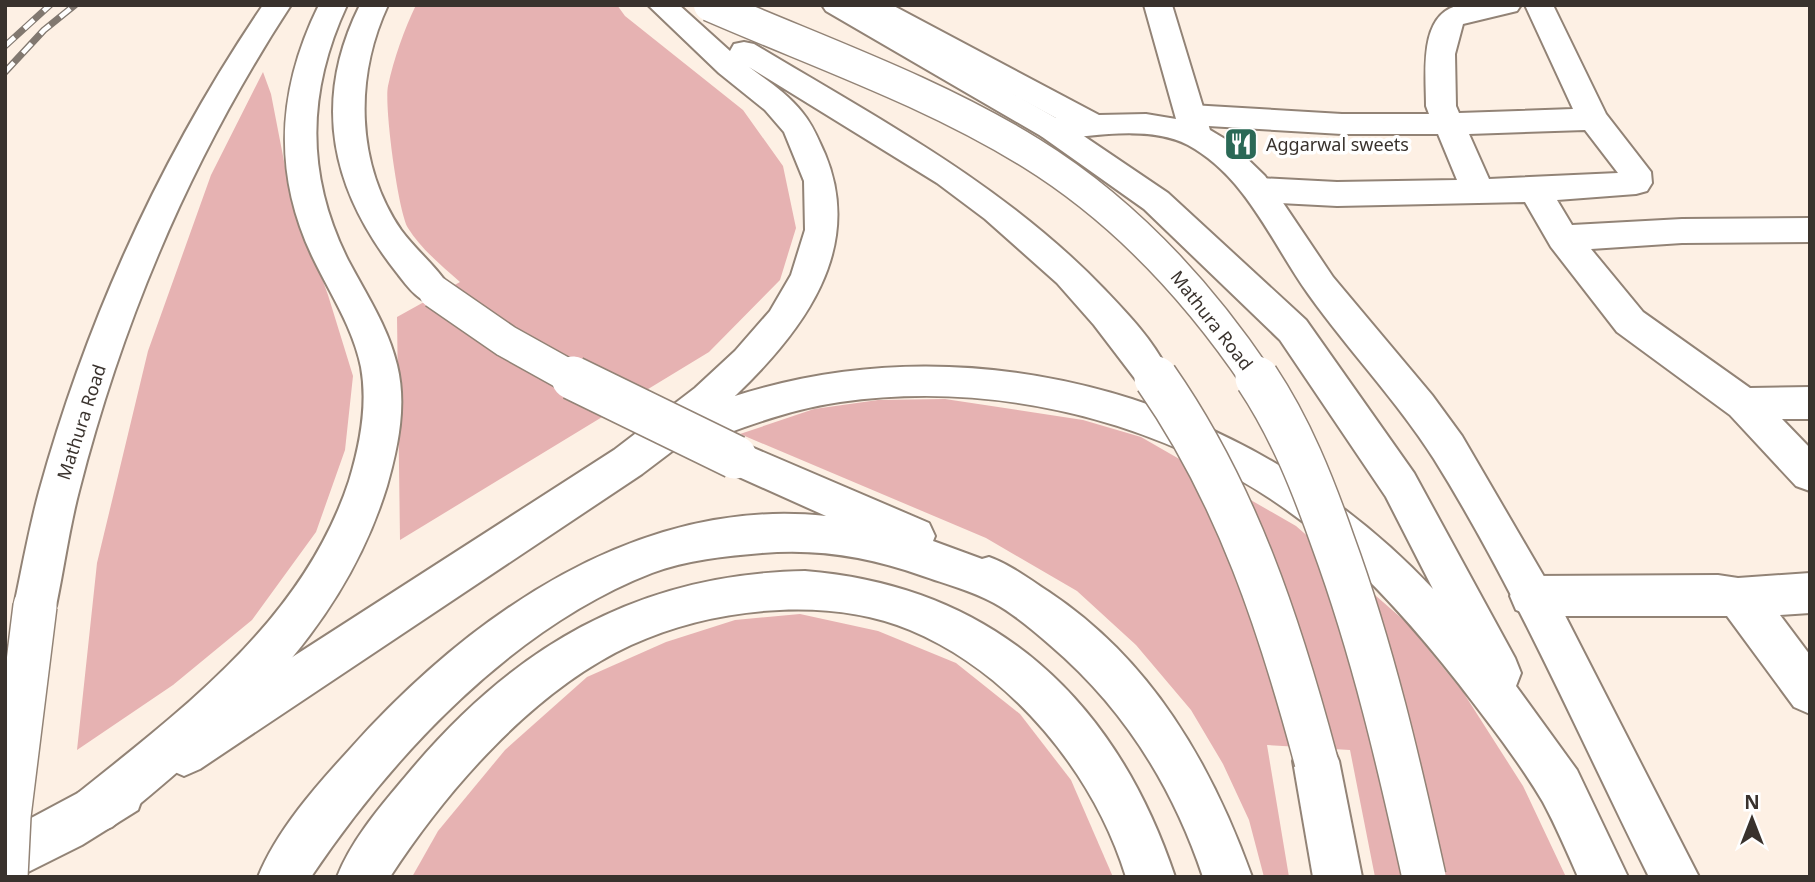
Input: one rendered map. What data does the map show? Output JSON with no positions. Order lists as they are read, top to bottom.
{
  "streets": {
    "main road": ["Mathura Road"]
  },
  "places": {
    "restaurant": ["Aggarwal sweets"]
  },
  "north": "top"
}
